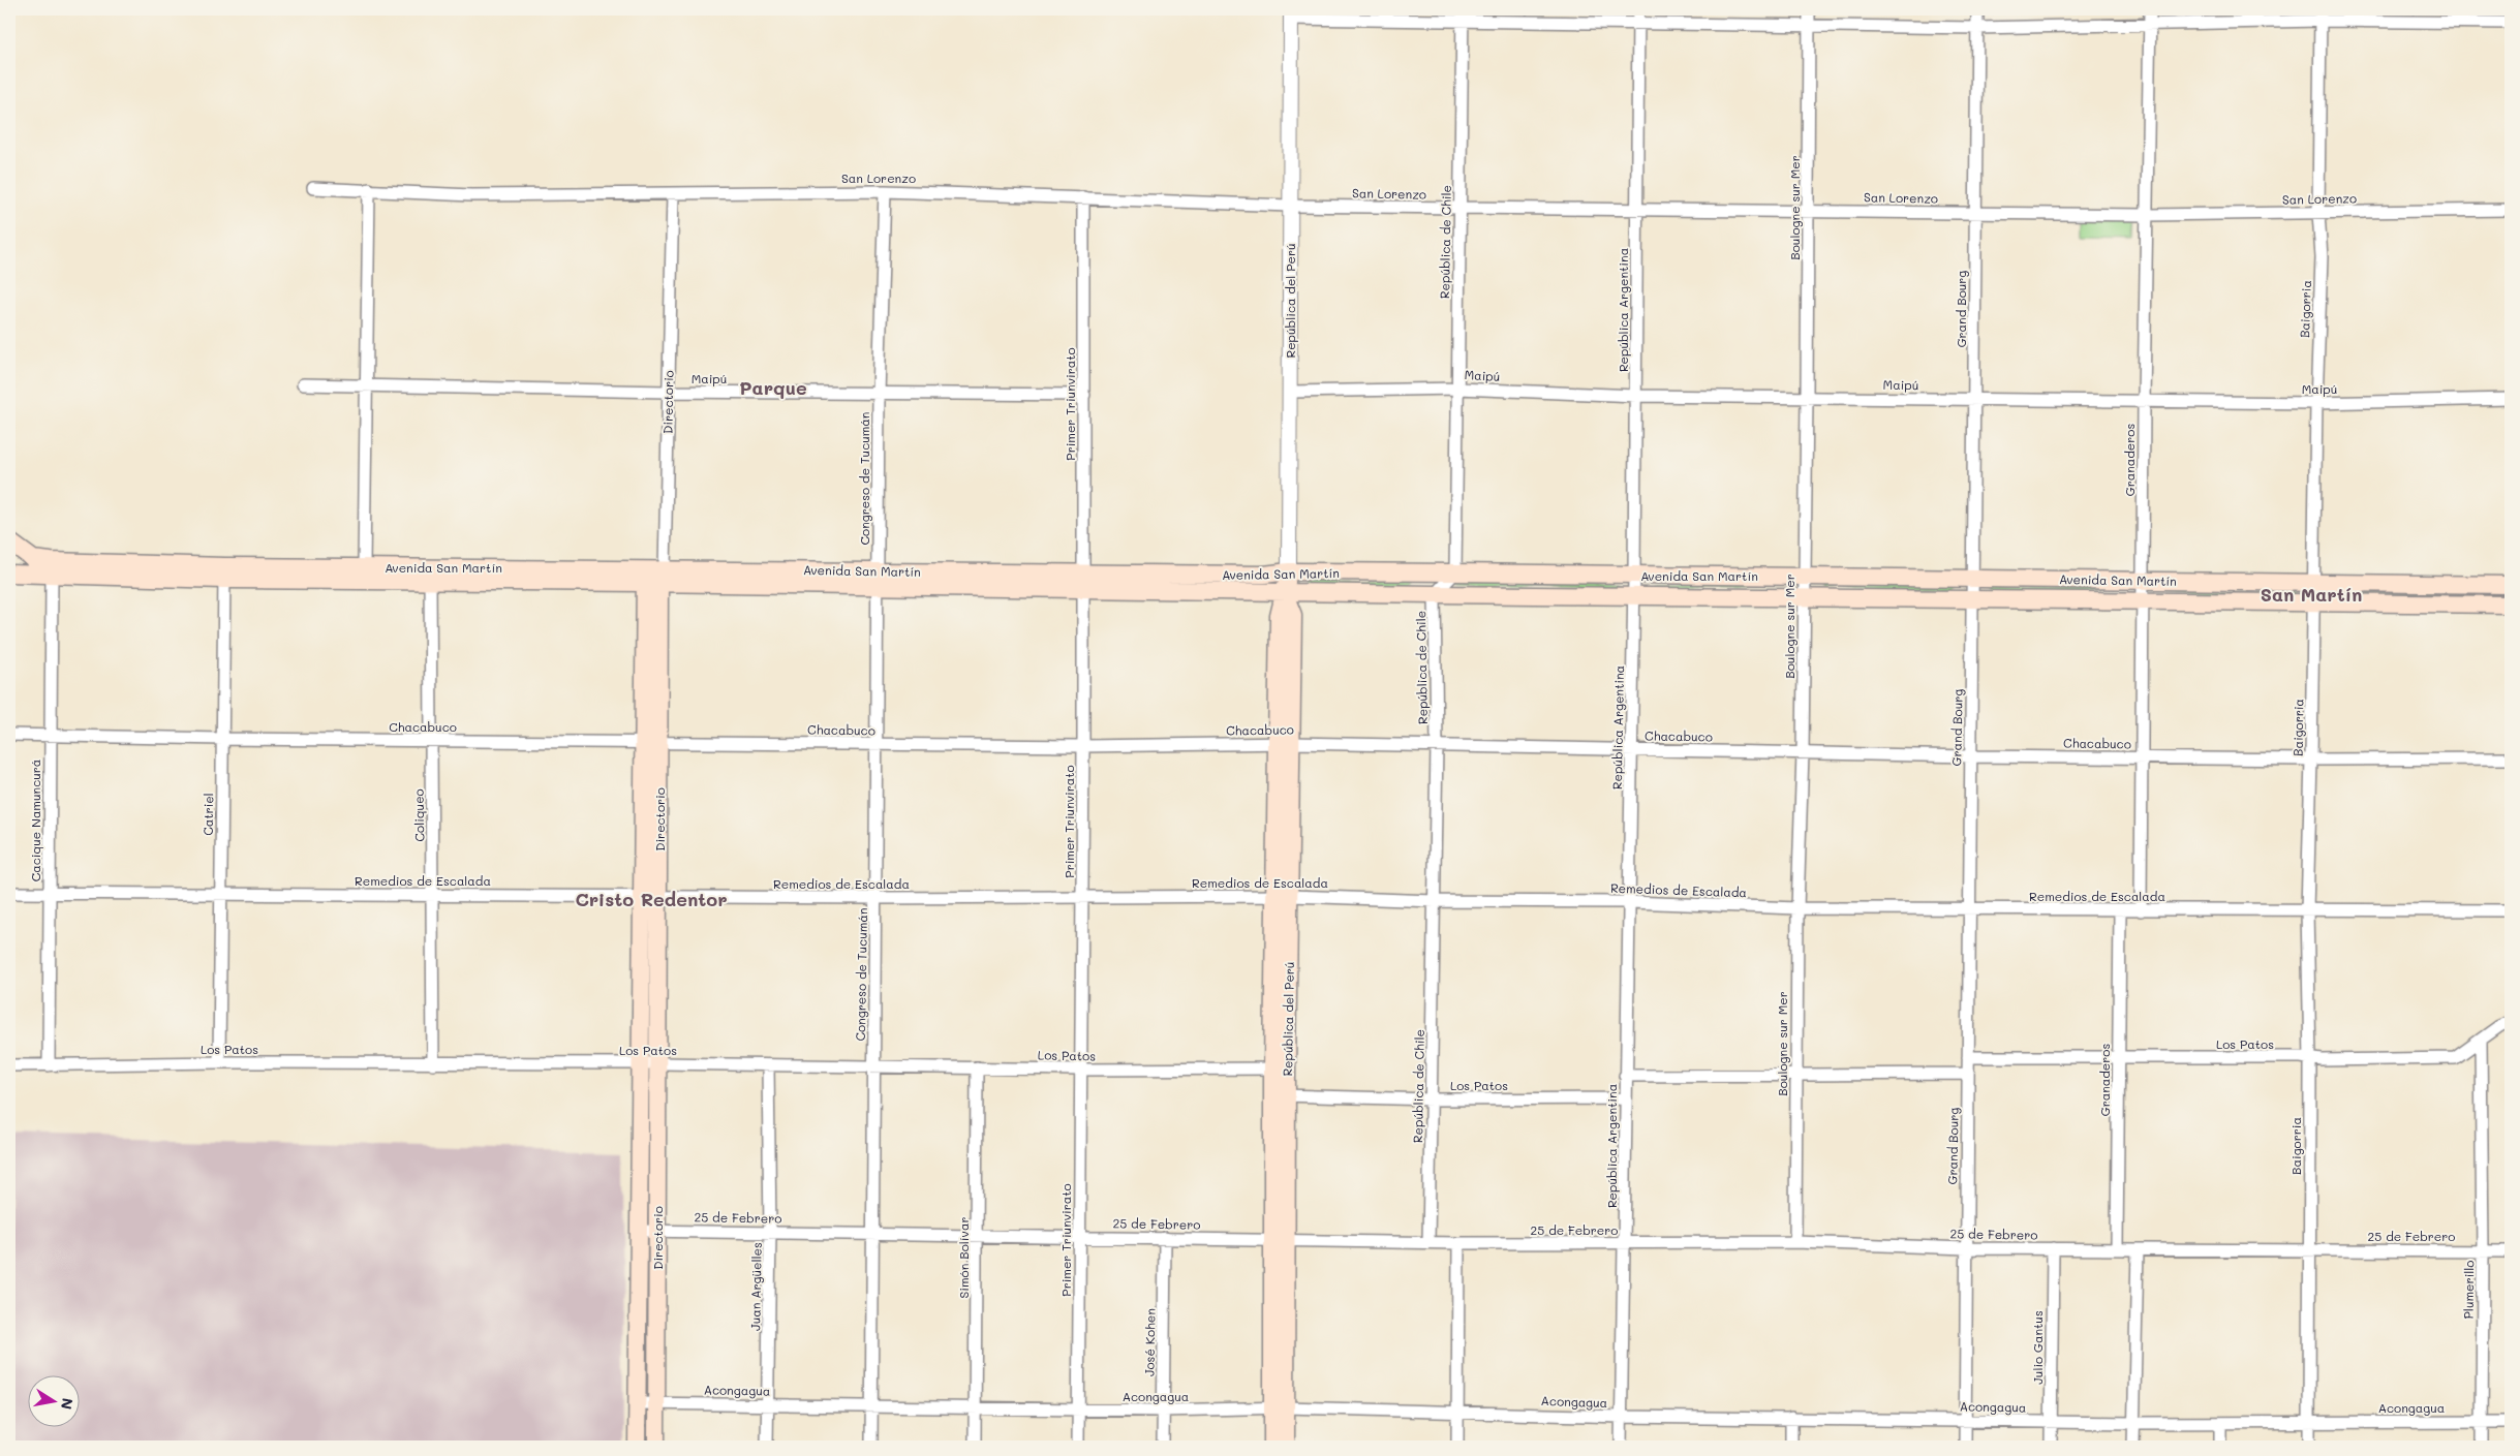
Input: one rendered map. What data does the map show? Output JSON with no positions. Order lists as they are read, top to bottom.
{
  "streets": {
    "main road": ["República del Perú", "Directorio", "Avenida San Martín"],
    "street": [
      "San Lorenzo",
      "Boulogne sur Mer",
      "República de Chile",
      "Grand Bourg",
      "Baigorria",
      "República Argentina",
      "Maipú",
      "Primer Triunvirato",
      "Granaderos",
      "Congreso de Tucumán",
      "Chacabuco",
      "Catriel",
      "Coliqueo",
      "Cacique Namuncurá",
      "Remedios de Escalada",
      "Los Patos",
      "25 de Febrero",
      "Simón Bolívar",
      "Juan Argüelles",
      "Plumerillo",
      "José Kohen",
      "Julio Gantus",
      "Acongagua"
    ]
  },
  "crossings": [
    ["San Lorenzo", "Boulogne sur Mer"],
    ["San Lorenzo", "República de Chile"],
    ["San Lorenzo", "República del Perú"],
    ["San Lorenzo", "Grand Bourg"],
    ["San Lorenzo", "Baigorria"],
    ["San Lorenzo", "República Argentina"],
    ["San Lorenzo", "Directorio"],
    ["San Lorenzo", "Primer Triunvirato"],
    ["San Lorenzo", "Granaderos"],
    ["San Lorenzo", "Congreso de Tucumán"],
    ["Boulogne sur Mer", "Maipú"],
    ["Boulogne sur Mer", "Avenida San Martín"],
    ["Boulogne sur Mer", "Chacabuco"],
    ["Boulogne sur Mer", "Remedios de Escalada"],
    ["Boulogne sur Mer", "25 de Febrero"],
    ["República de Chile", "Maipú"],
    ["República de Chile", "Avenida San Martín"],
    ["República de Chile", "Chacabuco"],
    ["República de Chile", "Remedios de Escalada"],
    ["República de Chile", "Los Patos"],
    ["República de Chile", "25 de Febrero"],
    ["República del Perú", "Maipú"],
    ["República del Perú", "Avenida San Martín"],
    ["República del Perú", "Chacabuco"],
    ["República del Perú", "Remedios de Escalada"],
    ["República del Perú", "Los Patos"],
    ["República del Perú", "25 de Febrero"],
    ["República del Perú", "Acongagua"],
    ["Grand Bourg", "Maipú"],
    ["Grand Bourg", "Avenida San Martín"],
    ["Grand Bourg", "Chacabuco"],
    ["Grand Bourg", "Remedios de Escalada"],
    ["Grand Bourg", "Los Patos"],
    ["Grand Bourg", "25 de Febrero"],
    ["Grand Bourg", "Acongagua"],
    ["Baigorria", "Maipú"],
    ["Baigorria", "Avenida San Martín"],
    ["Baigorria", "Chacabuco"],
    ["Baigorria", "Remedios de Escalada"],
    ["Baigorria", "Los Patos"],
    ["Baigorria", "25 de Febrero"],
    ["Baigorria", "Acongagua"],
    ["República Argentina", "Maipú"],
    ["República Argentina", "Avenida San Martín"],
    ["República Argentina", "Chacabuco"],
    ["República Argentina", "Remedios de Escalada"],
    ["República Argentina", "Los Patos"],
    ["República Argentina", "25 de Febrero"],
    ["República Argentina", "Acongagua"],
    ["Maipú", "Directorio"],
    ["Maipú", "Primer Triunvirato"],
    ["Maipú", "Granaderos"],
    ["Maipú", "Congreso de Tucumán"],
    ["Directorio", "Avenida San Martín"],
    ["Directorio", "Chacabuco"],
    ["Directorio", "Remedios de Escalada"],
    ["Directorio", "Los Patos"],
    ["Directorio", "25 de Febrero"],
    ["Directorio", "Acongagua"],
    ["Primer Triunvirato", "Avenida San Martín"],
    ["Primer Triunvirato", "Chacabuco"],
    ["Primer Triunvirato", "Remedios de Escalada"],
    ["Primer Triunvirato", "Los Patos"],
    ["Primer Triunvirato", "25 de Febrero"],
    ["Primer Triunvirato", "Acongagua"],
    ["Granaderos", "Avenida San Martín"],
    ["Granaderos", "Chacabuco"],
    ["Granaderos", "Remedios de Escalada"],
    ["Granaderos", "Los Patos"],
    ["Granaderos", "25 de Febrero"],
    ["Congreso de Tucumán", "Avenida San Martín"],
    ["Congreso de Tucumán", "Chacabuco"],
    ["Congreso de Tucumán", "Remedios de Escalada"],
    ["Congreso de Tucumán", "Los Patos"],
    ["Congreso de Tucumán", "25 de Febrero"],
    ["Congreso de Tucumán", "Acongagua"],
    ["Avenida San Martín", "Catriel"],
    ["Avenida San Martín", "Coliqueo"],
    ["Avenida San Martín", "Cacique Namuncurá"],
    ["Chacabuco", "Catriel"],
    ["Chacabuco", "Coliqueo"],
    ["Chacabuco", "Cacique Namuncurá"],
    ["Catriel", "Remedios de Escalada"],
    ["Catriel", "Los Patos"],
    ["Coliqueo", "Remedios de Escalada"],
    ["Coliqueo", "Los Patos"],
    ["Cacique Namuncurá", "Remedios de Escalada"],
    ["Cacique Namuncurá", "Los Patos"],
    ["Los Patos", "Simón Bolívar"],
    ["Los Patos", "Juan Argüelles"],
    ["Los Patos", "Plumerillo"],
    ["25 de Febrero", "Simón Bolívar"],
    ["25 de Febrero", "Juan Argüelles"],
    ["25 de Febrero", "Plumerillo"],
    ["25 de Febrero", "José Kohen"],
    ["25 de Febrero", "Julio Gantus"],
    ["Simón Bolívar", "Acongagua"],
    ["Juan Argüelles", "Acongagua"],
    ["Plumerillo", "Acongagua"],
    ["José Kohen", "Acongagua"],
    ["Julio Gantus", "Acongagua"]
  ],
  "districts": ["Parque", "San Martín", "Cristo Redentor"],
  "north": "right"
}
